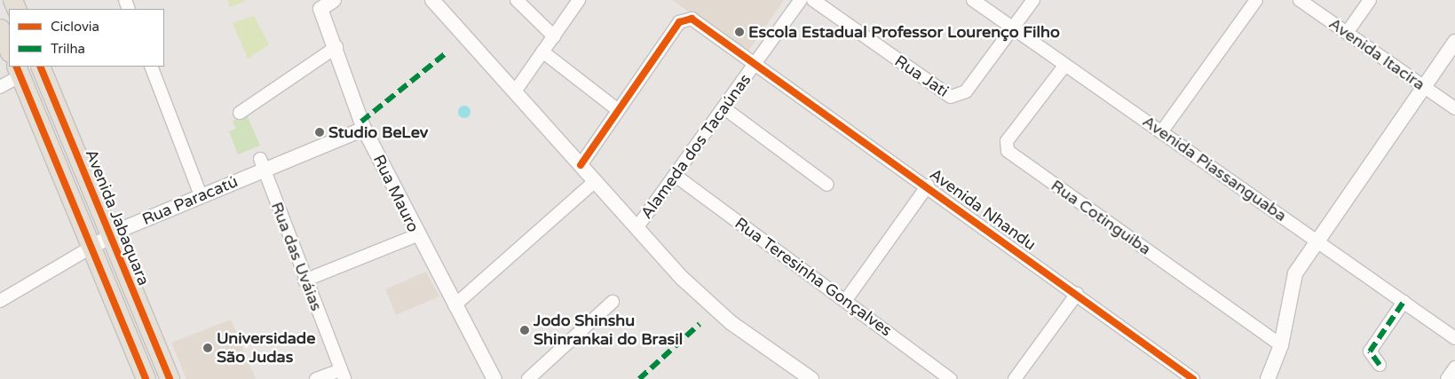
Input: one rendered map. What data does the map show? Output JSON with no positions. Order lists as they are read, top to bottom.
{
  "streets": {
    "main road": ["Avenida Jabaquara"],
    "street": [
      "Avenida Itacira",
      "Rua Jati",
      "Alameda dos Tacaúnas",
      "Avenida Piassanguaba",
      "Rua Mauro",
      "Rua Paracatú",
      "Avenida Nhandu",
      "Rua Cotinguiba",
      "Rua das Uváias",
      "Rua Teresinha Gonçalves"
    ]
  },
  "crossings": [
    ["Rua Jati", "Avenida Piassanguaba"],
    ["Alameda dos Tacaúnas", "Avenida Nhandu"],
    ["Alameda dos Tacaúnas", "Rua Teresinha Gonçalves"],
    ["Avenida Piassanguaba", "Rua Cotinguiba"],
    ["Rua Mauro", "Rua Paracatú"],
    ["Rua Paracatú", "Avenida Jabaquara"],
    ["Rua Paracatú", "Rua das Uváias"]
  ],
  "places": [
    "Escola Estadual Professor Lourenço Filho",
    "Studio BeLev",
    "Jodo Shinshu Shinrankai do Brasil",
    "Universidade São Judas"
  ],
  "legend": ["Ciclovia", "Trilha"]
}
